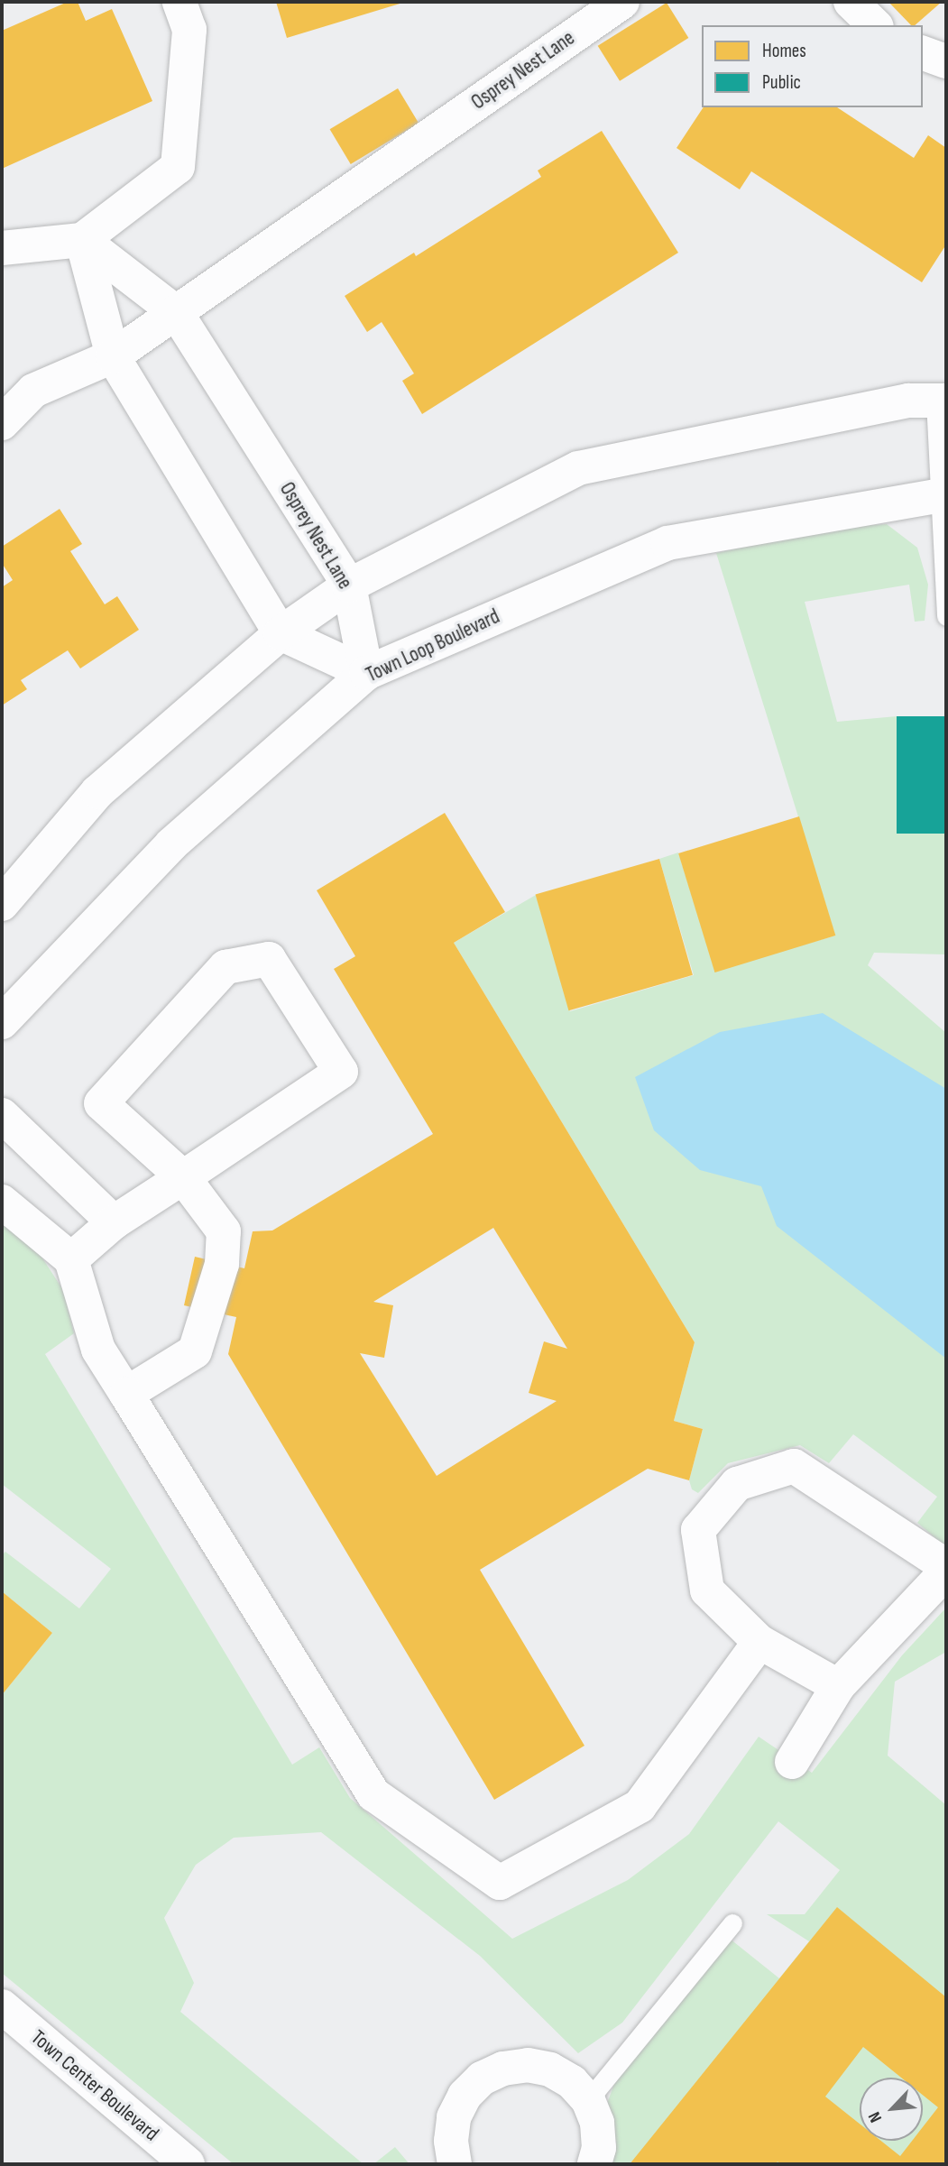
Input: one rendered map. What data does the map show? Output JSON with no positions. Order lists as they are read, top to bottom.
{
  "streets": {
    "street": ["Osprey Nest Lane", "Town Loop Boulevard", "Town Center Boulevard"]
  },
  "crossings": [
    ["Osprey Nest Lane", "Town Loop Boulevard"]
  ],
  "legend": ["Homes", "Public"],
  "north": "bottom left"
}
